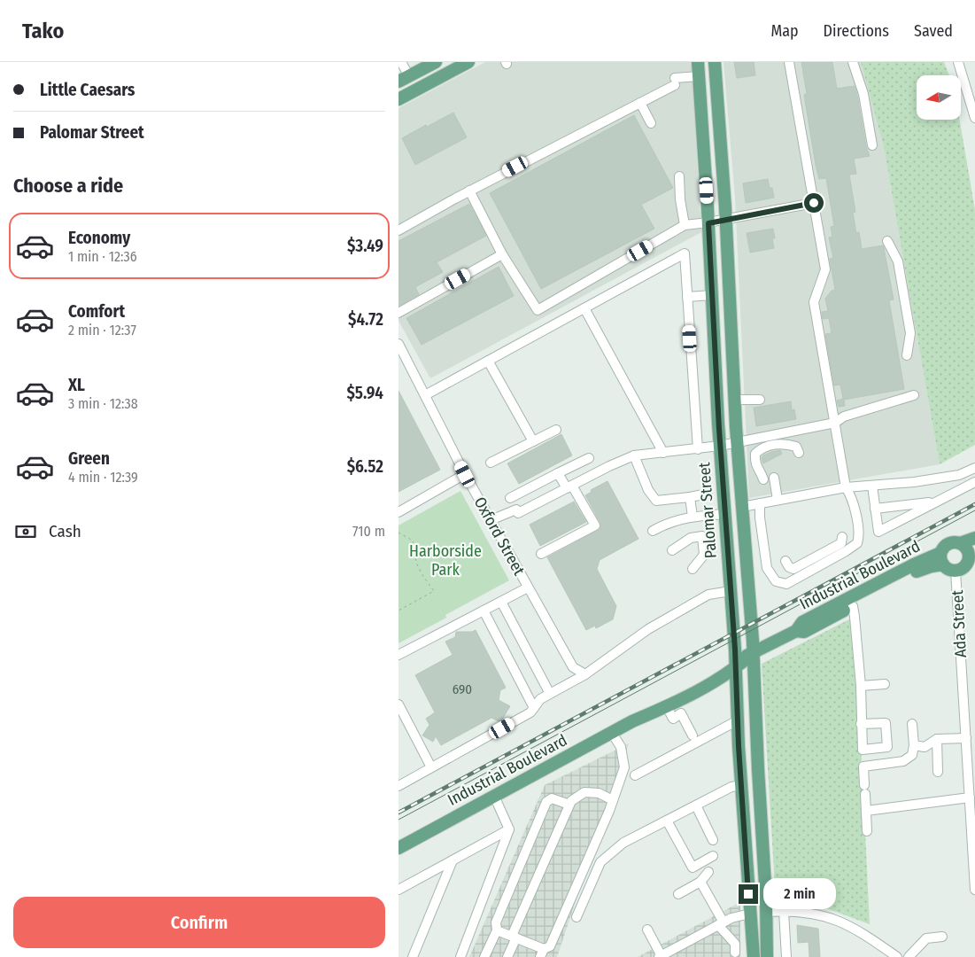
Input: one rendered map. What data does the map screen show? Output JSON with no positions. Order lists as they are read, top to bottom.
{
  "streets": {
    "main road": ["Palomar Street", "Industrial Boulevard"],
    "street": ["Oxford Street", "Ada Street"]
  },
  "crossings": [
    ["Palomar Street", "Industrial Boulevard"],
    ["Industrial Boulevard", "Ada Street"]
  ],
  "parks": ["Harborside Park"],
  "house_numbers": ["690"],
  "north": "left",
  "page": {
    "header": "Tako",
    "nav": ["Map", "Directions", "Saved"],
    "banner": ["Little Caesars", "Palomar Street"],
    "heading": "Choose a ride",
    "list": [
      {
        "name": "Economy",
        "note": "1 min · 12:36",
        "value": "$3.49"
      },
      {
        "name": "Comfort",
        "note": "2 min · 12:37",
        "value": "$4.72"
      },
      {
        "name": "XL",
        "note": "3 min · 12:38",
        "value": "$5.94"
      },
      {
        "name": "Green",
        "note": "4 min · 12:39",
        "value": "$6.52"
      }
    ],
    "pay": ["Cash", "710 m"],
    "bubble": "2 min",
    "buttons": "Confirm"
  }
}
